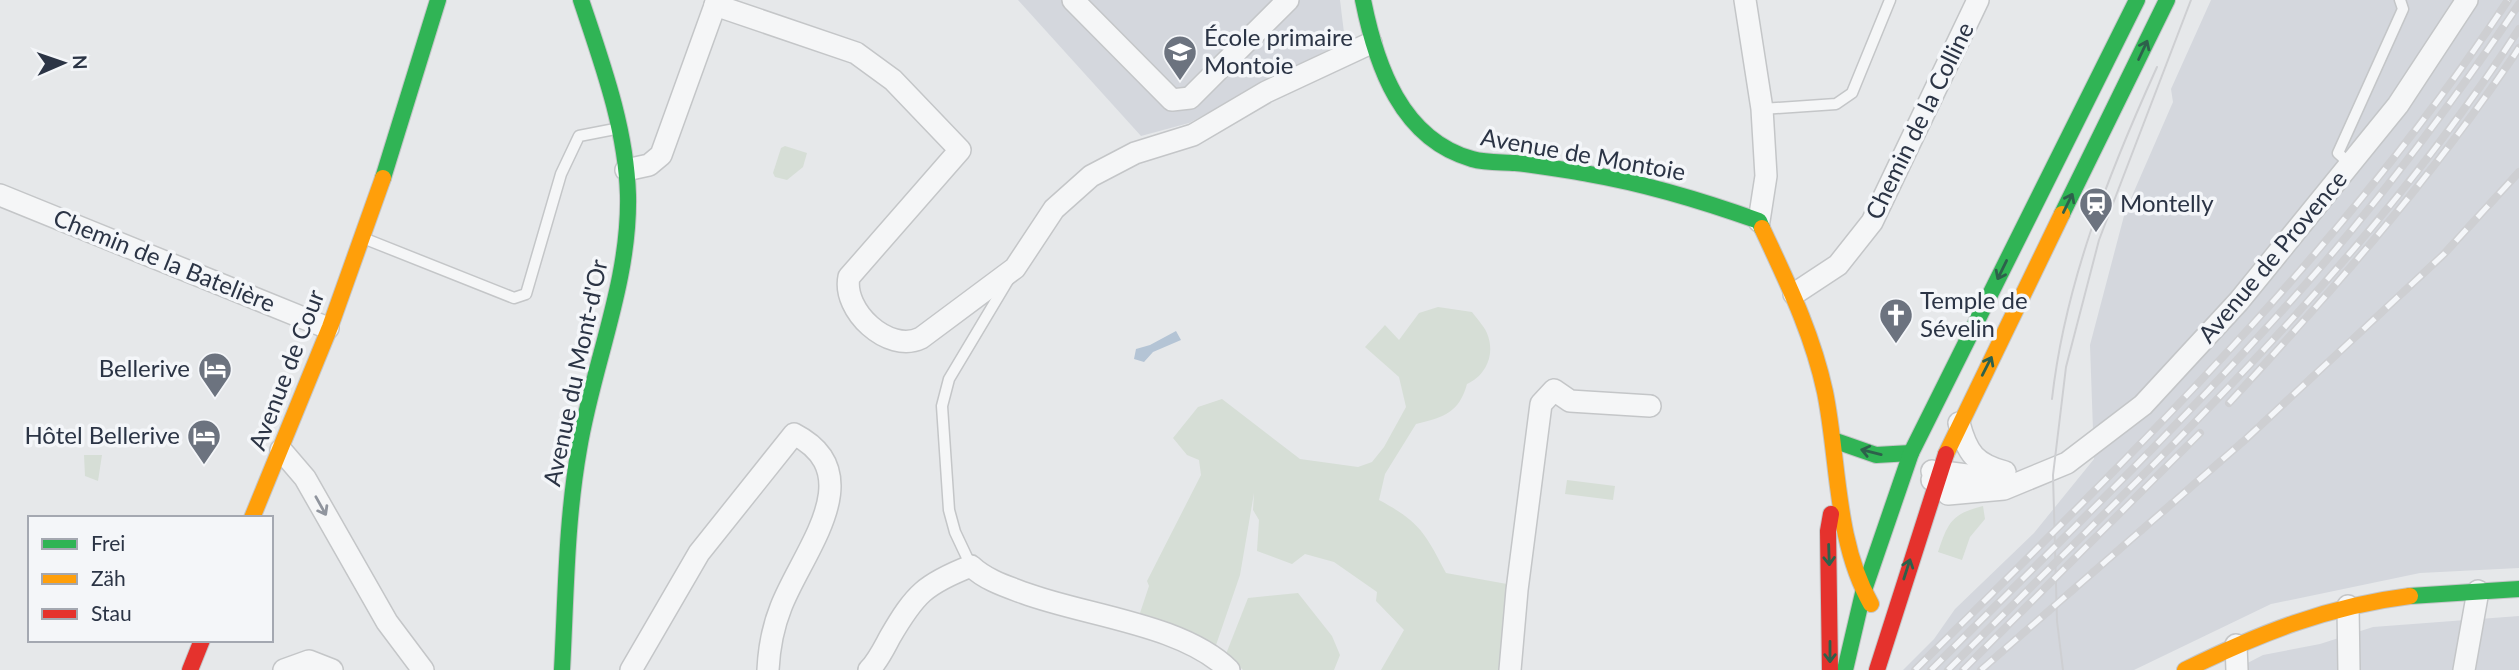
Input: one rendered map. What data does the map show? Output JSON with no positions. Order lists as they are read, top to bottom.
{
  "streets": {
    "street": [
      "Chemin de la Colline",
      "Avenue de Montoie",
      "Avenue de Provence",
      "Chemin de la Batelière",
      "Avenue de Cour",
      "Avenue du Mont-d'Or"
    ]
  },
  "crossings": [
    ["Chemin de la Batelière", "Avenue de Cour"]
  ],
  "places": {
    "school or university": ["École primaire Montoie"],
    "station": ["Montelly"],
    "church": ["Temple de Sévelin"],
    "hotel": ["Bellerive", "Hôtel Bellerive"]
  },
  "legend": ["Frei", "Zäh", "Stau"],
  "north": "right"
}
